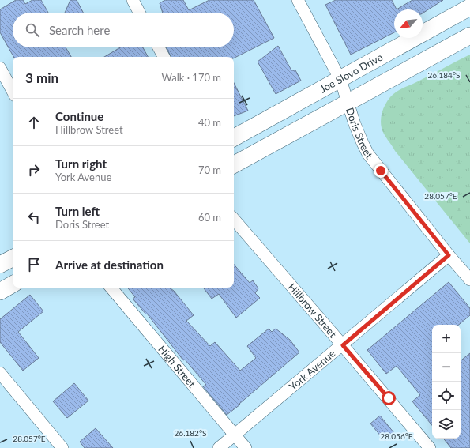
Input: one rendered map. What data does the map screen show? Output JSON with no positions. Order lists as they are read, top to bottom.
{
  "streets": {
    "main road": ["Joe Slovo Drive"],
    "street": [
      "Doris Street",
      "Hillbrow Street",
      "High Street",
      "York Avenue"
    ]
  },
  "crossings": [
    ["Joe Slovo Drive", "Doris Street"],
    ["Doris Street", "York Avenue"],
    ["Hillbrow Street", "York Avenue"],
    ["High Street", "York Avenue"]
  ],
  "north": "bottom left",
  "page": {
    "search": "Search here",
    "heading": ["3 min", "Walk · 170 m"],
    "list": [
      ["Continue", "Hillbrow Street", "40 m"],
      ["Turn right", "York Avenue", "70 m"],
      ["Turn left", "Doris Street", "60 m"],
      "Arrive at destination"
    ],
    "map_buttons": ["+", "−"]
  },
  "coordinates": [
    "26.184°S",
    "28.057°E",
    "26.182°S",
    "28.056°E"
  ]
}
